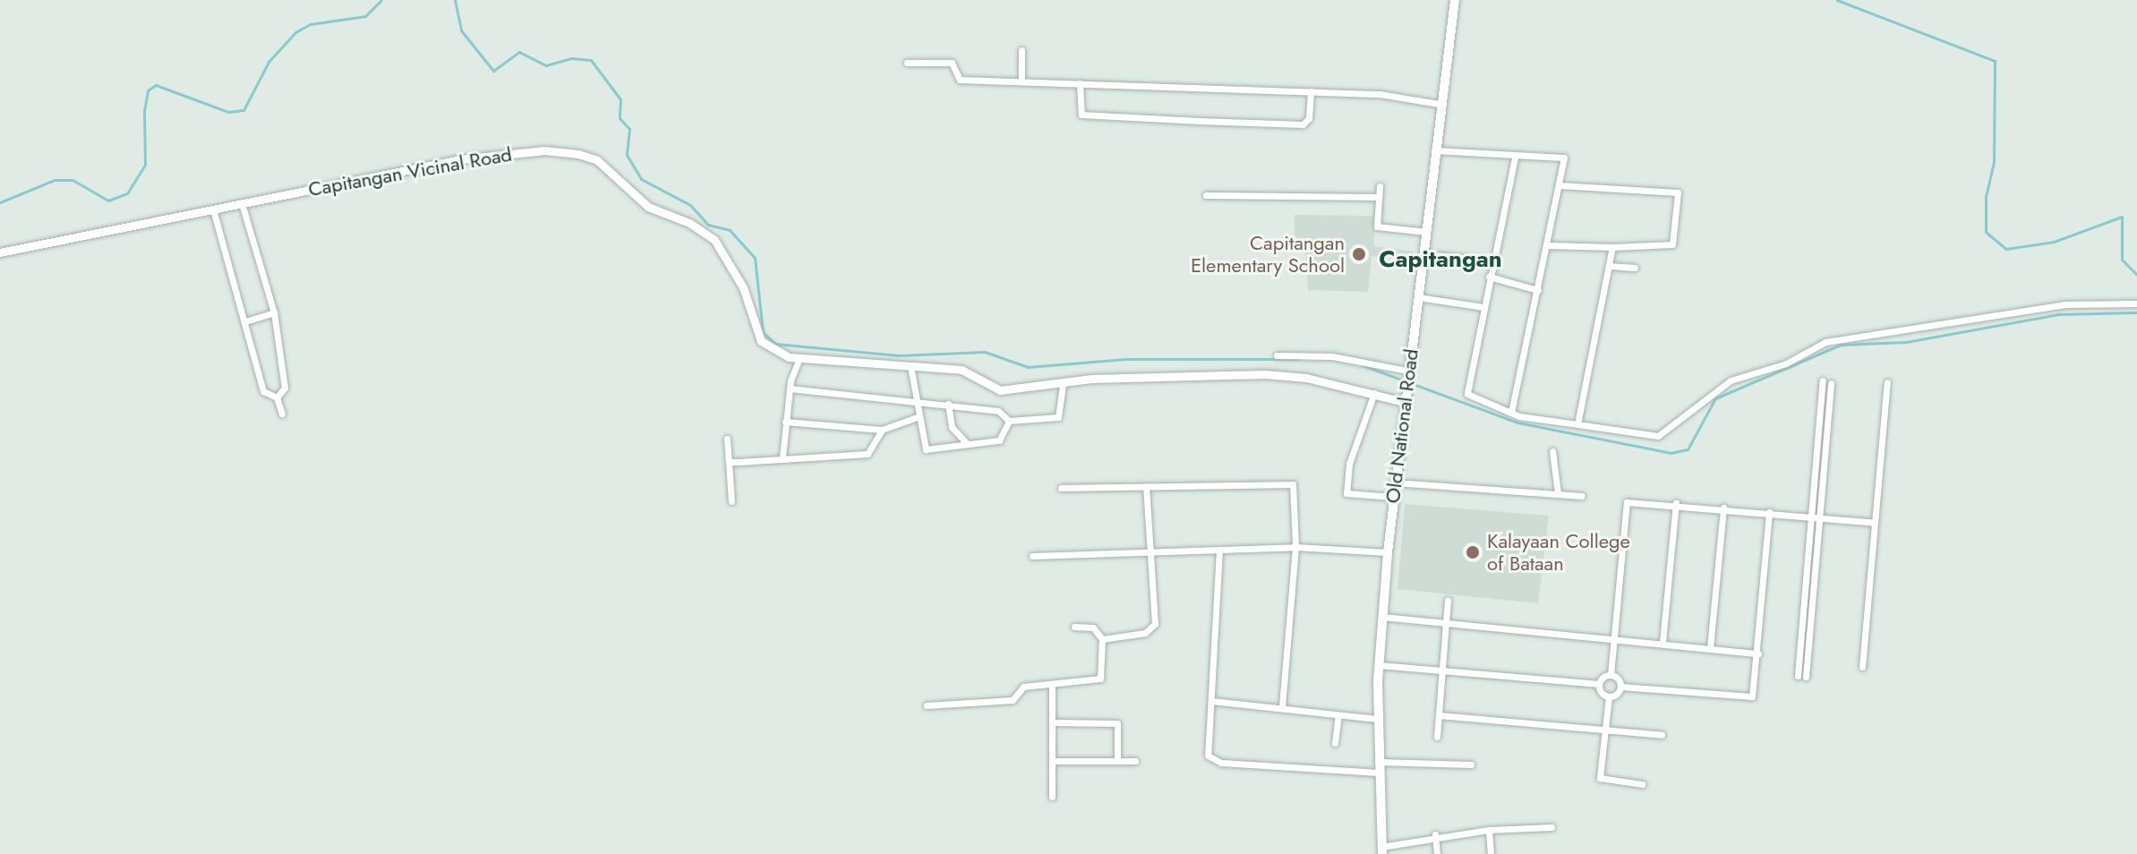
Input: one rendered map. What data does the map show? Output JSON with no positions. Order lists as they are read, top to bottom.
{
  "streets": {
    "main road": ["Old National Road"],
    "street": ["Capitangan Vicinal Road"]
  },
  "crossings": [
    ["Capitangan Vicinal Road", "Old National Road"]
  ],
  "districts": ["Capitangan"],
  "places": ["Capitangan Elementary School", "Kalayaan College of Bataan"]
}
